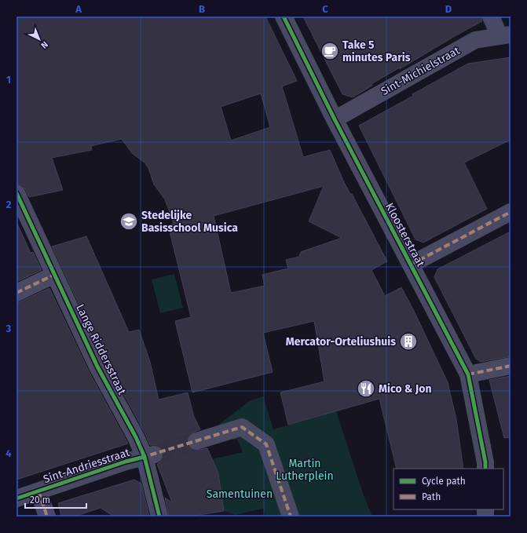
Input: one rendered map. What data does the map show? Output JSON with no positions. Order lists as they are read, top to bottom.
{
  "streets": {
    "street": [
      "Sint-Michielstraat",
      "Kloosterstraat",
      "Lange Riddersstraat",
      "Sint-Andriesstraat"
    ]
  },
  "crossings": [
    ["Sint-Michielstraat", "Kloosterstraat"],
    ["Lange Riddersstraat", "Sint-Andriesstraat"]
  ],
  "parks": ["Martin Lutherplein", "Samentuinen"],
  "places": {
    "cafe": ["Take 5 minutes Paris"],
    "school or university": ["Stedelijke Basisschool Musica"],
    "building": ["Mercator-Orteliushuis"],
    "restaurant": ["Mico & Jon"]
  },
  "legend": ["Cycle path", "Path"],
  "scale_bar": "20 m",
  "north": "bottom right",
  "grid": {
    "columns": [
      "A",
      "B",
      "C",
      "D"
    ],
    "rows": [
      "1",
      "2",
      "3",
      "4"
    ]
  }
}
